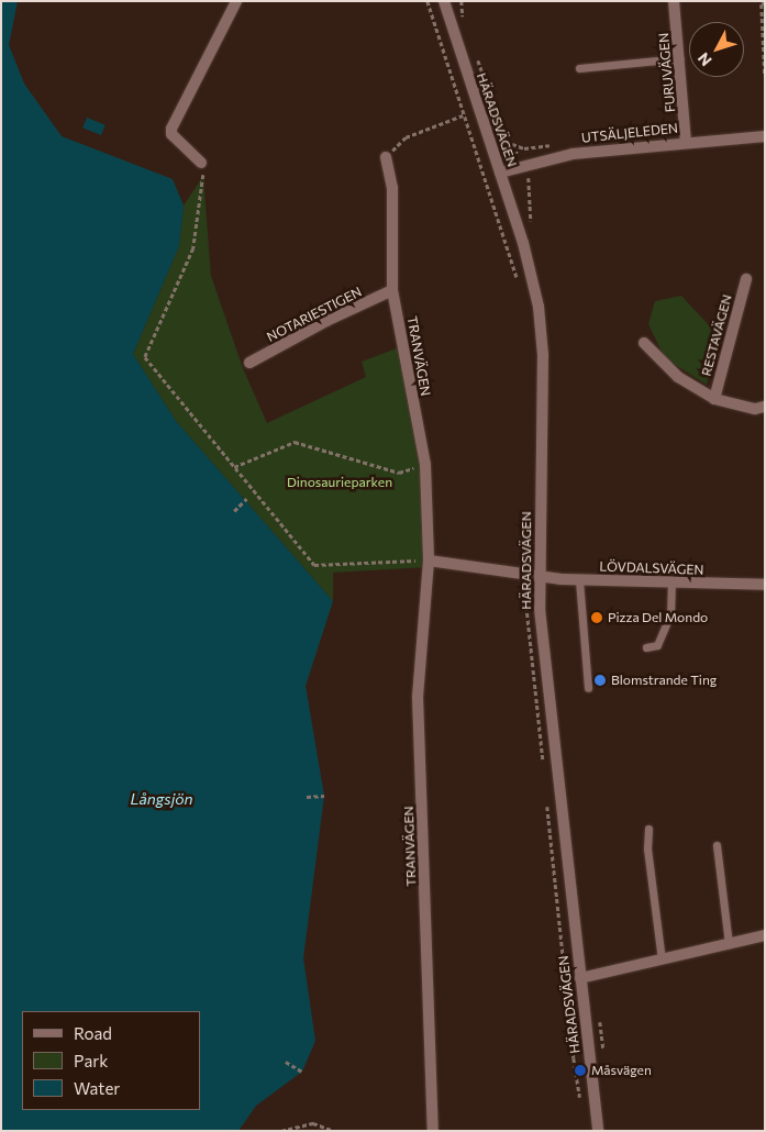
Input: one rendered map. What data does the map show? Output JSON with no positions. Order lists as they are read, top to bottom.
{
  "streets": {
    "street": [
      "FURUVÄGEN",
      "HÄRADSVÄGEN",
      "UTSÄLJELEDEN",
      "NOTARIESTIGEN",
      "RESTAVÄGEN",
      "TRANVÄGEN",
      "LÖVDALSVÄGEN"
    ]
  },
  "crossings": [
    ["FURUVÄGEN", "UTSÄLJELEDEN"],
    ["HÄRADSVÄGEN", "UTSÄLJELEDEN"],
    ["HÄRADSVÄGEN", "LÖVDALSVÄGEN"],
    ["NOTARIESTIGEN", "TRANVÄGEN"]
  ],
  "water": ["Långsjön"],
  "parks": ["Dinosaurieparken"],
  "places": ["Pizza Del Mondo", "Blomstrande Ting", "Måsvägen"],
  "legend": ["Road", "Park", "Water"],
  "north": "bottom left"
}
